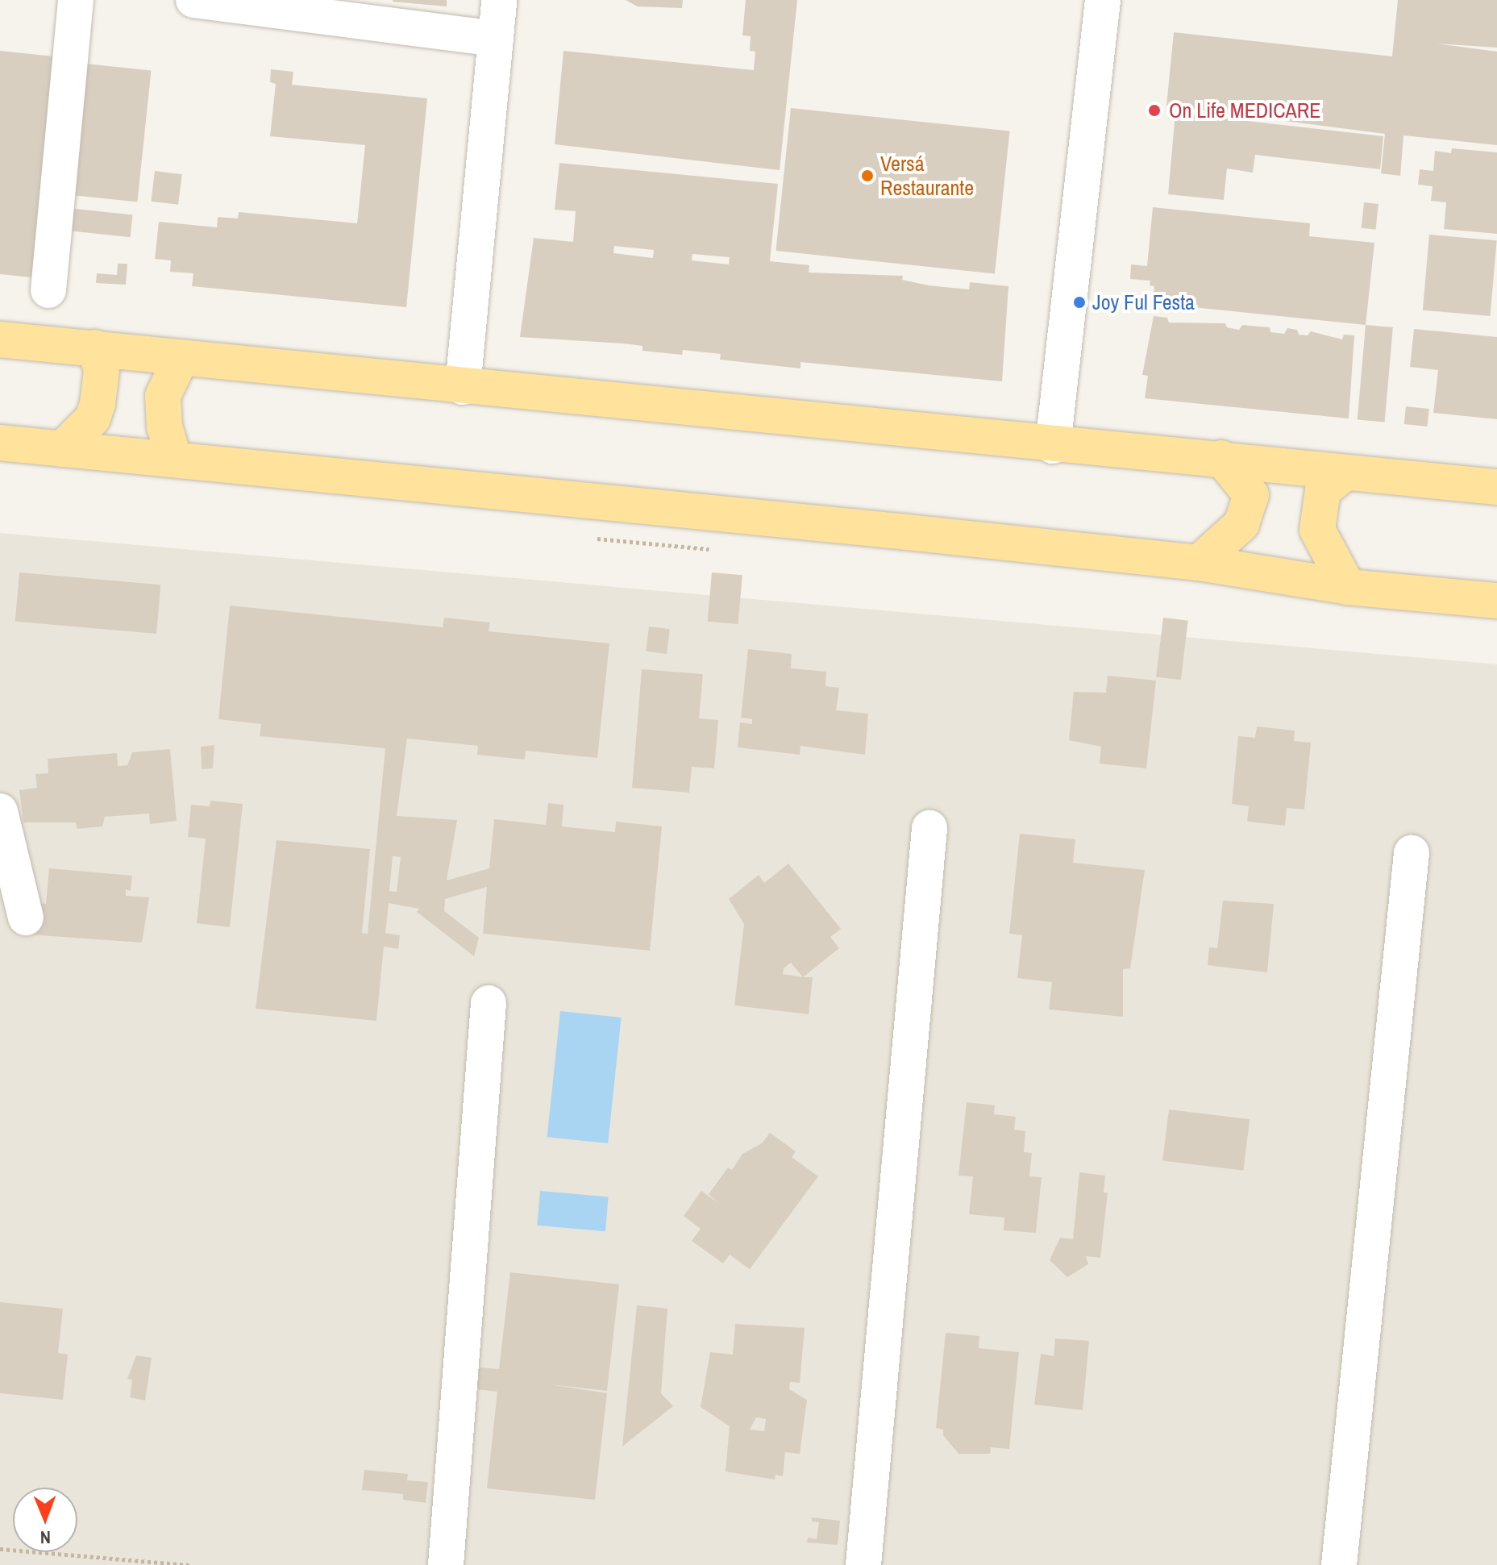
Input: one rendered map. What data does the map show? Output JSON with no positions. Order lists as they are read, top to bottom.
{
  "places": ["On Life MEDICARE", "Versá Restaurante", "Joy Ful Festa"],
  "north": "bottom"
}
